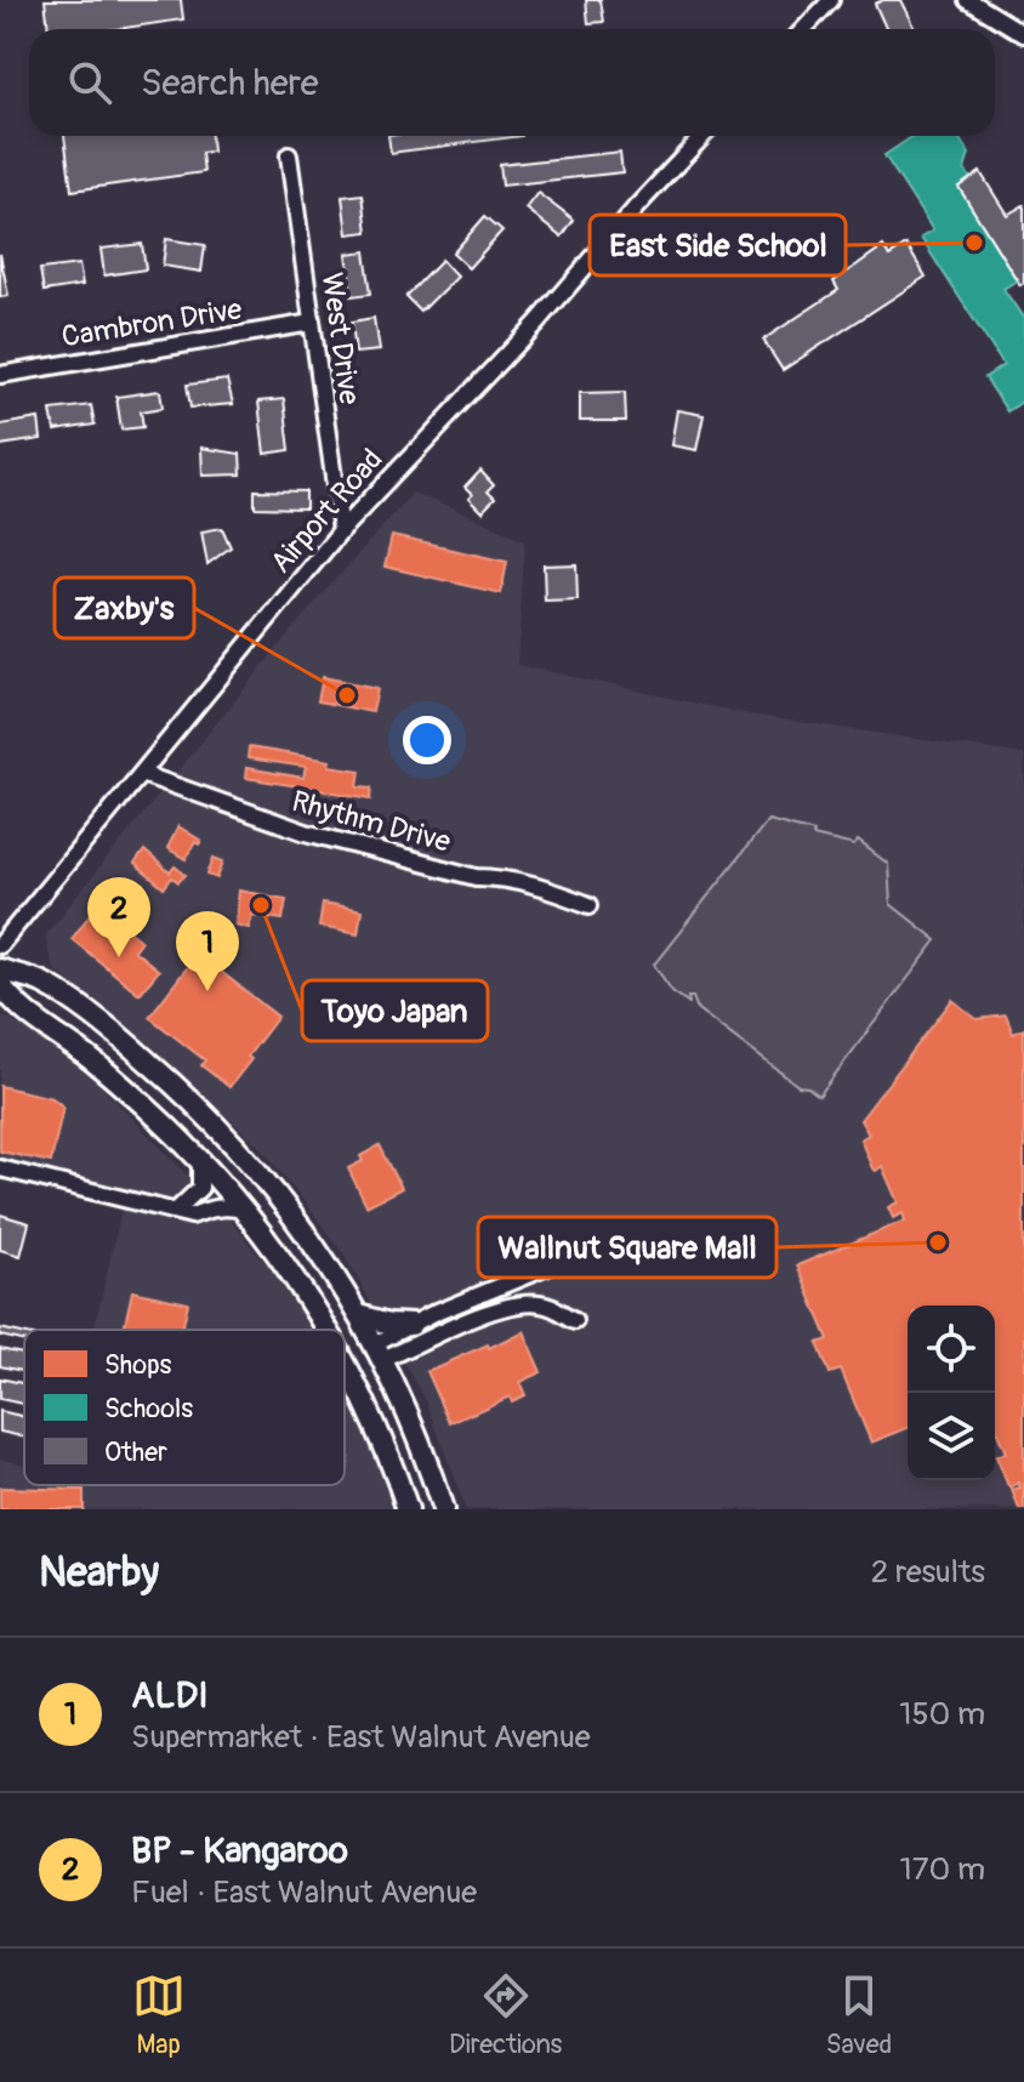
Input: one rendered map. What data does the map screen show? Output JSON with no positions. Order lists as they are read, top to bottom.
{
  "streets": {
    "street": [
      "Cambron Drive",
      "West Drive",
      "Airport Road",
      "Rhythm Drive"
    ]
  },
  "crossings": [
    ["Cambron Drive", "West Drive"],
    ["West Drive", "Airport Road"],
    ["Airport Road", "Rhythm Drive"]
  ],
  "places": [
    "East Side School",
    "Zaxby's",
    "Toyo Japan",
    "Wallnut Square Mall"
  ],
  "legend": ["Shops", "Schools", "Other"],
  "page": {
    "search": "Search here",
    "pins": ["2", "1"],
    "heading": ["Nearby", "2 results"],
    "list": [
      {
        "mark": "1",
        "name": "ALDI",
        "note": "Supermarket · East Walnut Avenue",
        "value": "150 m"
      },
      {
        "mark": "2",
        "name": "BP - Kangaroo",
        "note": "Fuel · East Walnut Avenue",
        "value": "170 m"
      }
    ],
    "nav": ["Map", "Directions", "Saved"]
  }
}
